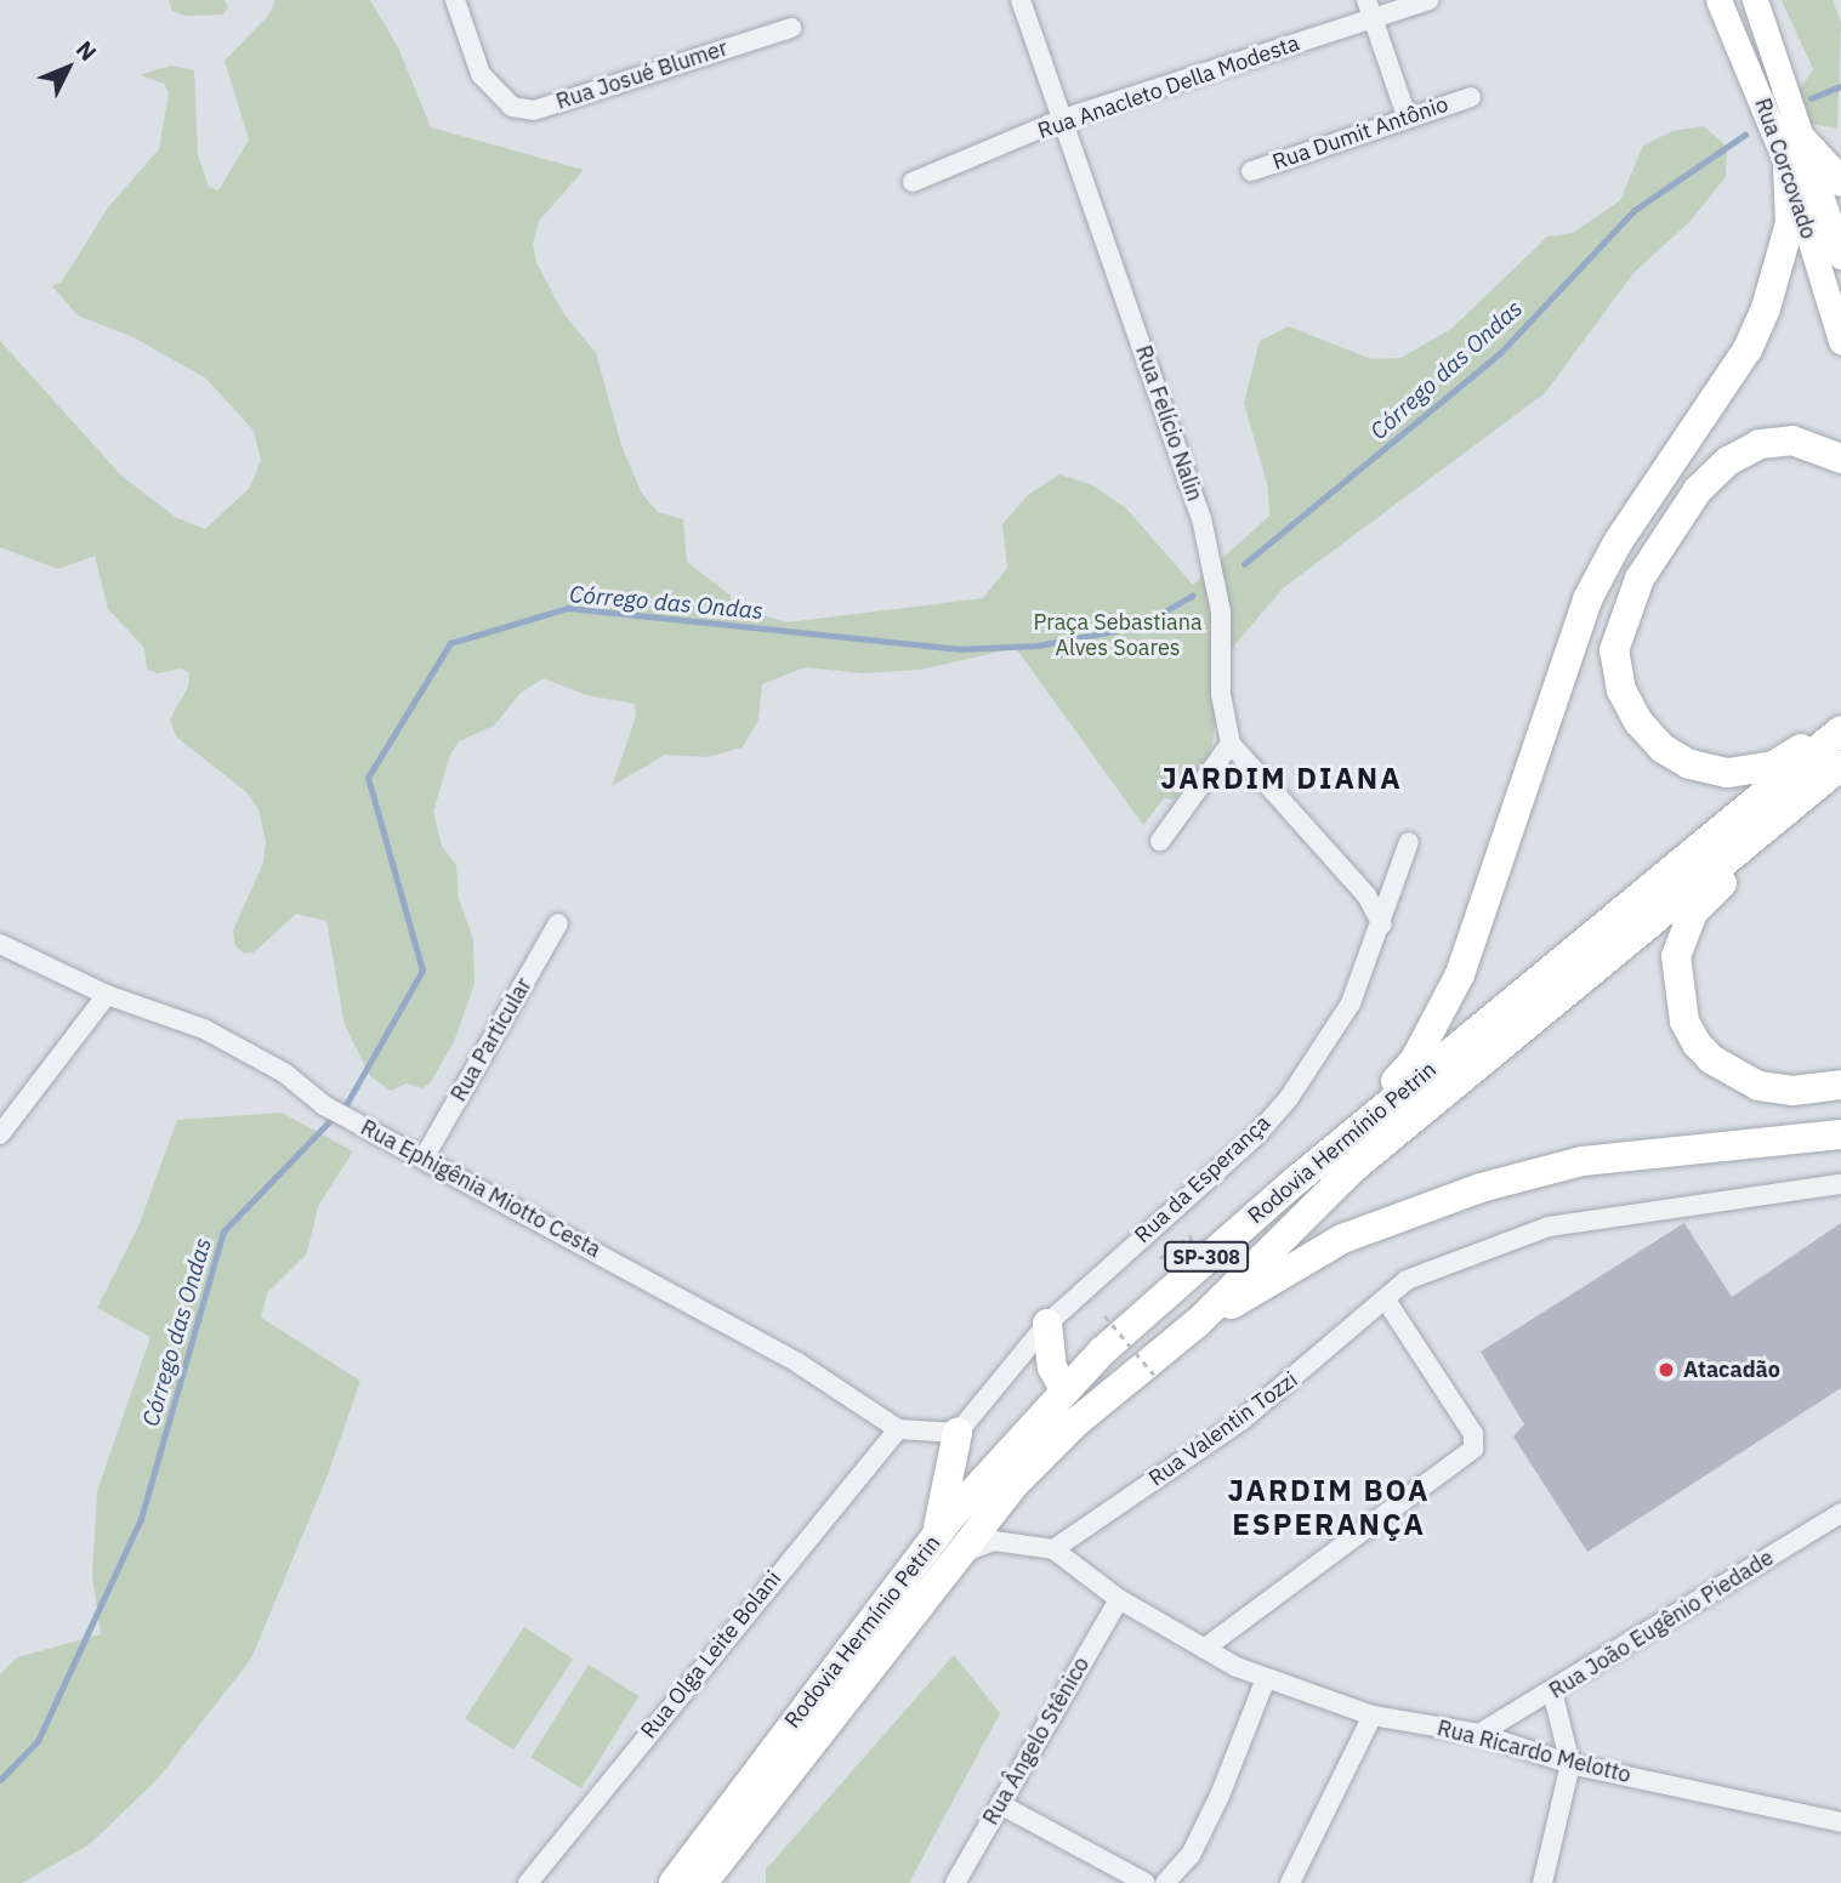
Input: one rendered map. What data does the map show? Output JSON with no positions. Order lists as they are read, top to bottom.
{
  "streets": {
    "main road": ["Rodovia Hermínio Petrin", "SP-308"],
    "street": [
      "Rua Josué Blumer",
      "Rua Anacleto Della Modesta",
      "Rua Dumit Antônio",
      "Rua Corcovado",
      "Rua Felício Nalin",
      "Rua Particular",
      "Rua da Esperança",
      "Rua Ephigênia Miotto Cesta",
      "Rua Valentin Tozzi",
      "Rua João Eugênio Piedade",
      "Rua Olga Leite Bolani",
      "Rua Ângelo Stênico",
      "Rua Ricardo Melotto"
    ]
  },
  "crossings": [
    ["Rua Anacleto Della Modesta", "Rua Felício Nalin"],
    ["Rua Particular", "Rua Ephigênia Miotto Cesta"],
    ["Rodovia Hermínio Petrin", "Rua Ricardo Melotto"],
    ["Rua Ephigênia Miotto Cesta", "Rua Olga Leite Bolani"],
    ["Rua Valentin Tozzi", "Rua Ricardo Melotto"],
    ["Rua João Eugênio Piedade", "Rua Ricardo Melotto"],
    ["Rua Ângelo Stênico", "Rua Ricardo Melotto"]
  ],
  "districts": ["JARDIM DIANA", "JARDIM BOA ESPERANÇA"],
  "water": ["Córrego das Ondas"],
  "parks": ["Praça Sebastiana Alves Soares"],
  "places": ["Atacadão"],
  "north": "top right"
}
